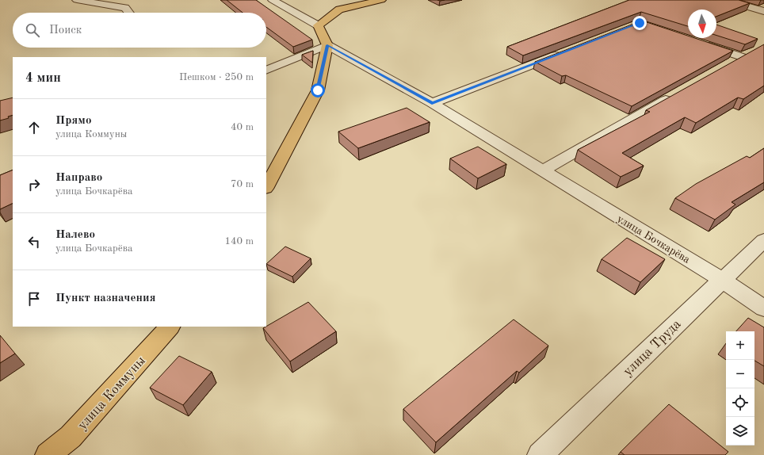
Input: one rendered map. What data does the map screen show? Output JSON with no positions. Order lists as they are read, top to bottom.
{
  "streets": {
    "main road": ["улица Коммуны"],
    "street": ["улица Бочкарёва", "улица Труда"]
  },
  "crossings": [
    ["улица Бочкарёва", "улица Труда"]
  ],
  "north": "bottom",
  "page": {
    "search": "Поиск",
    "heading": ["4 мин", "Пешком · 250 m"],
    "list": [
      ["Прямо", "улица Коммуны", "40 m"],
      ["Направо", "улица Бочкарёва", "70 m"],
      ["Налево", "улица Бочкарёва", "140 m"],
      "Пункт назначения"
    ],
    "map_buttons": ["+", "−"]
  }
}
